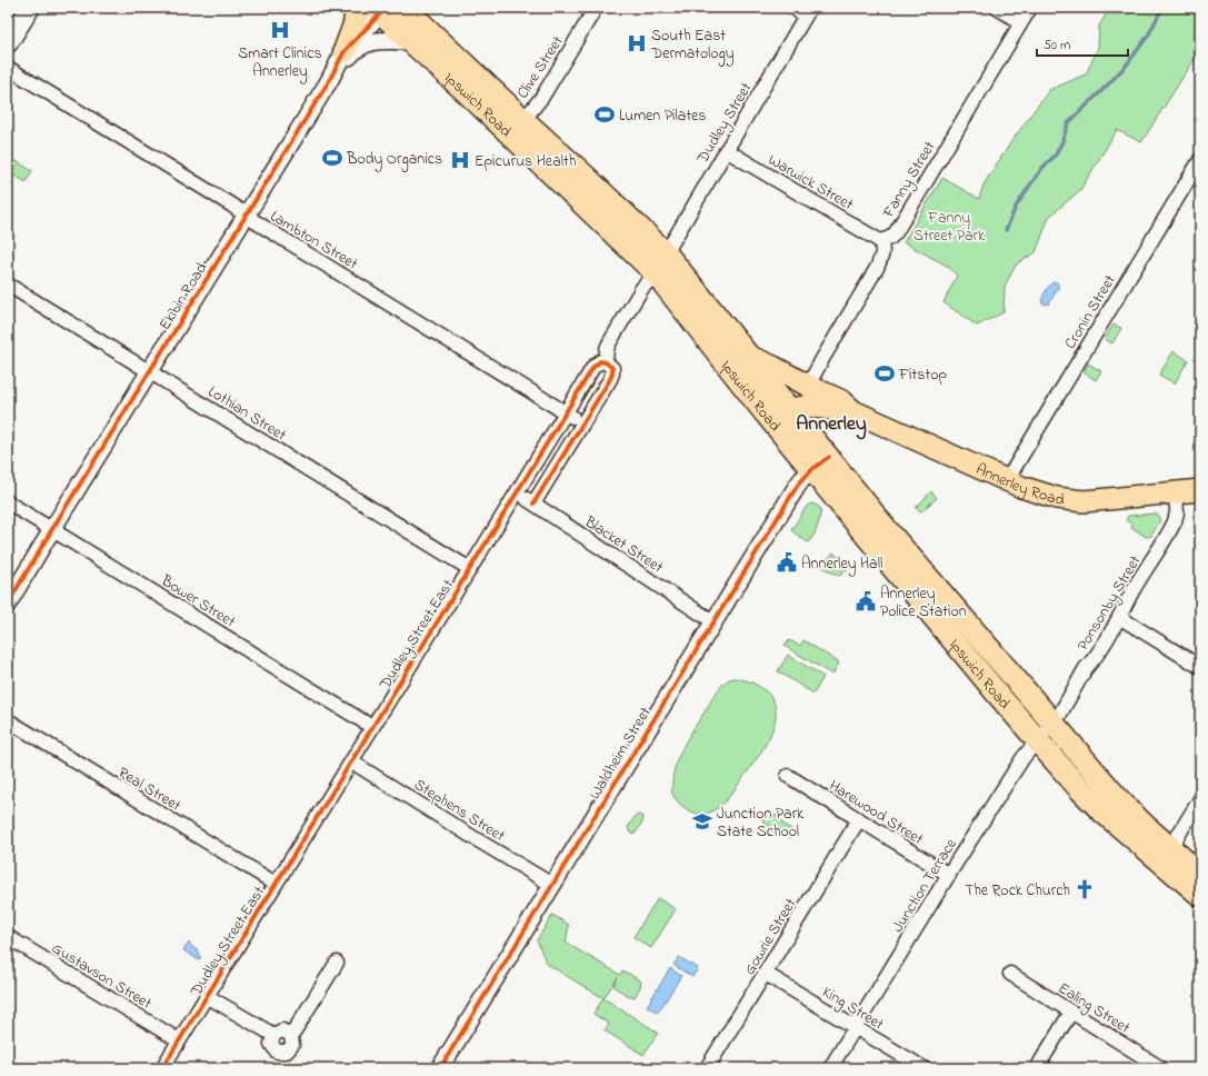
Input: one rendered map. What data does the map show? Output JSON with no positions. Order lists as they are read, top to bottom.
{
  "streets": {
    "highway": ["Ipswich Road"],
    "main road": ["Annerley Road"],
    "street": [
      "Clive Street",
      "Dudley Street",
      "Fanny Street",
      "Warwick Street",
      "Lambton Street",
      "Ekibin Road",
      "Cronin Street",
      "Lothian Street",
      "Blacket Street",
      "Bower Street",
      "Ponsonby Street",
      "Dudley Street East",
      "Waldheim Street",
      "Real Street",
      "Stephens Street",
      "Harewood Street",
      "Junction Terrace",
      "Gowrie Street",
      "Gustavson Street",
      "King Street",
      "Ealing Street"
    ]
  },
  "crossings": [
    ["Clive Street", "Ipswich Road"],
    ["Ipswich Road", "Dudley Street"],
    ["Ipswich Road", "Ekibin Road"],
    ["Ipswich Road", "Annerley Road"],
    ["Ipswich Road", "Ponsonby Street"],
    ["Ipswich Road", "Waldheim Street"],
    ["Ipswich Road", "Junction Terrace"],
    ["Dudley Street", "Warwick Street"],
    ["Fanny Street", "Warwick Street"],
    ["Lambton Street", "Ekibin Road"],
    ["Lambton Street", "Dudley Street East"],
    ["Ekibin Road", "Lothian Street"],
    ["Ekibin Road", "Bower Street"],
    ["Cronin Street", "Annerley Road"],
    ["Lothian Street", "Dudley Street East"],
    ["Annerley Road", "Ponsonby Street"],
    ["Blacket Street", "Dudley Street East"],
    ["Blacket Street", "Waldheim Street"],
    ["Bower Street", "Dudley Street East"],
    ["Ponsonby Street", "Junction Terrace"],
    ["Dudley Street East", "Real Street"],
    ["Dudley Street East", "Stephens Street"],
    ["Dudley Street East", "Gustavson Street"],
    ["Waldheim Street", "Stephens Street"],
    ["Harewood Street", "Junction Terrace"],
    ["Harewood Street", "Gowrie Street"],
    ["Junction Terrace", "King Street"],
    ["Gowrie Street", "King Street"]
  ],
  "districts": ["Annerley"],
  "parks": ["Fanny Street Park"],
  "places": {
    "hospital": ["Smart Clinics Annerley", "South East Dermatology", "Epicurus Health"],
    "sports": ["Lumen Pilates", "Body Organics", "Fitstop"],
    "public building": ["Annerley Hall", "Annerley Police Station"],
    "school or university": ["Junction Park State School"],
    "church": ["The Rock Church"]
  },
  "scale_bar": "50 m"
}
